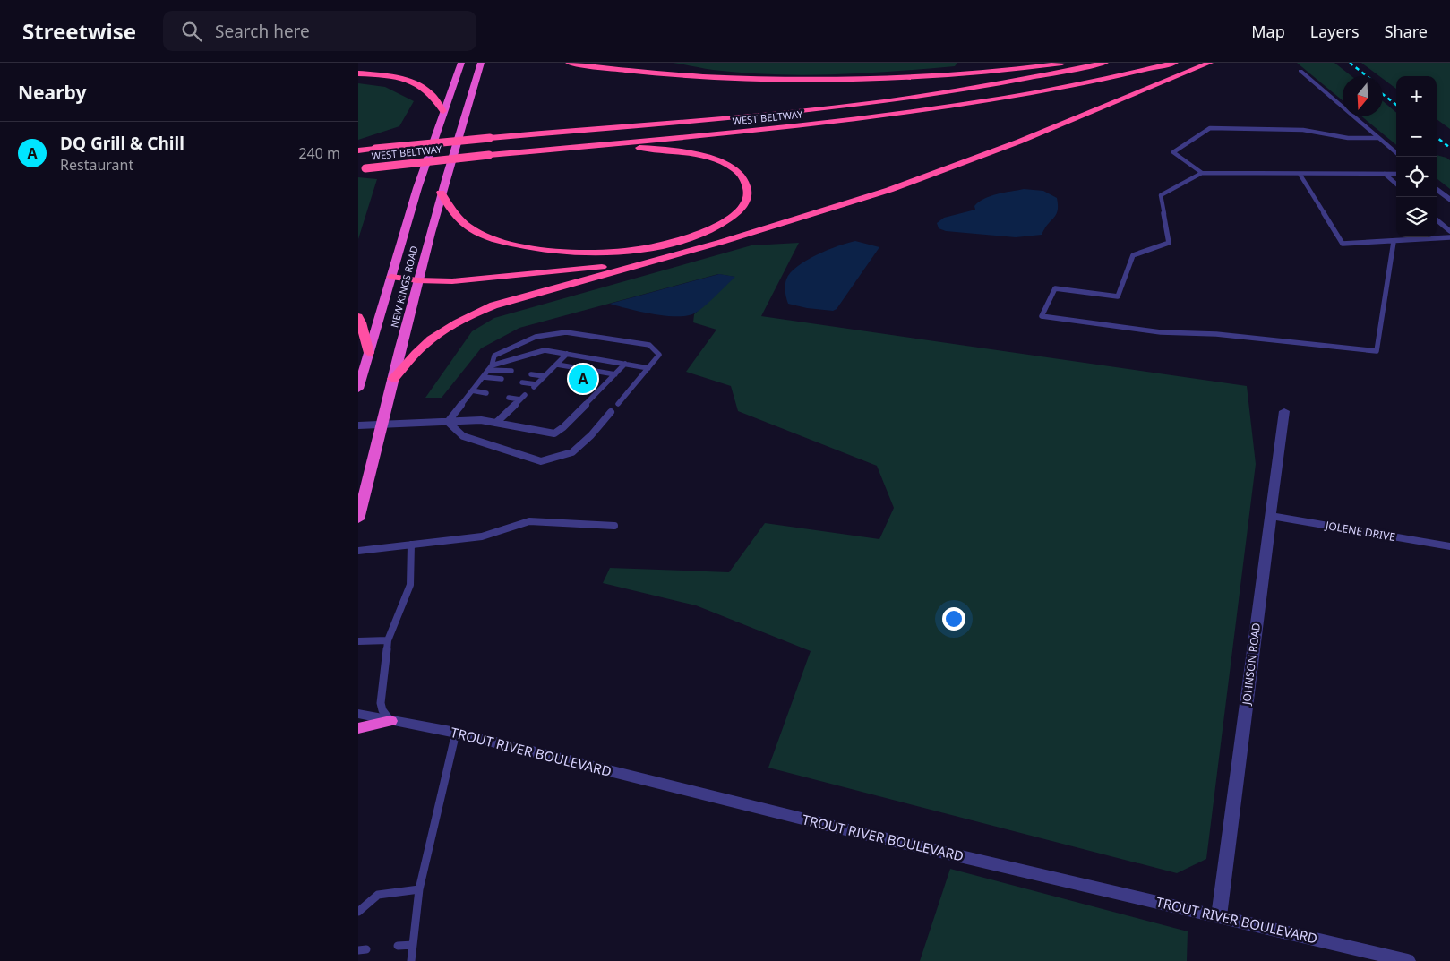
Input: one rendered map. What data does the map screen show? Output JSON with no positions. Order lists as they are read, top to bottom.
{
  "streets": {
    "highway": ["WEST BELTWAY", "NEW KINGS ROAD"],
    "street": ["JOLENE DRIVE", "JOHNSON ROAD", "TROUT RIVER BOULEVARD"]
  },
  "crossings": [
    ["JOLENE DRIVE", "JOHNSON ROAD"],
    ["JOHNSON ROAD", "TROUT RIVER BOULEVARD"]
  ],
  "north": "bottom",
  "page": {
    "header": "Streetwise",
    "search": "Search here",
    "nav": ["Map", "Layers", "Share"],
    "heading": "Nearby",
    "map_buttons": ["+", "−"],
    "list": [
      {
        "mark": "A",
        "name": "DQ Grill & Chill",
        "note": "Restaurant",
        "value": "240 m"
      }
    ],
    "pins": "A"
  }
}
